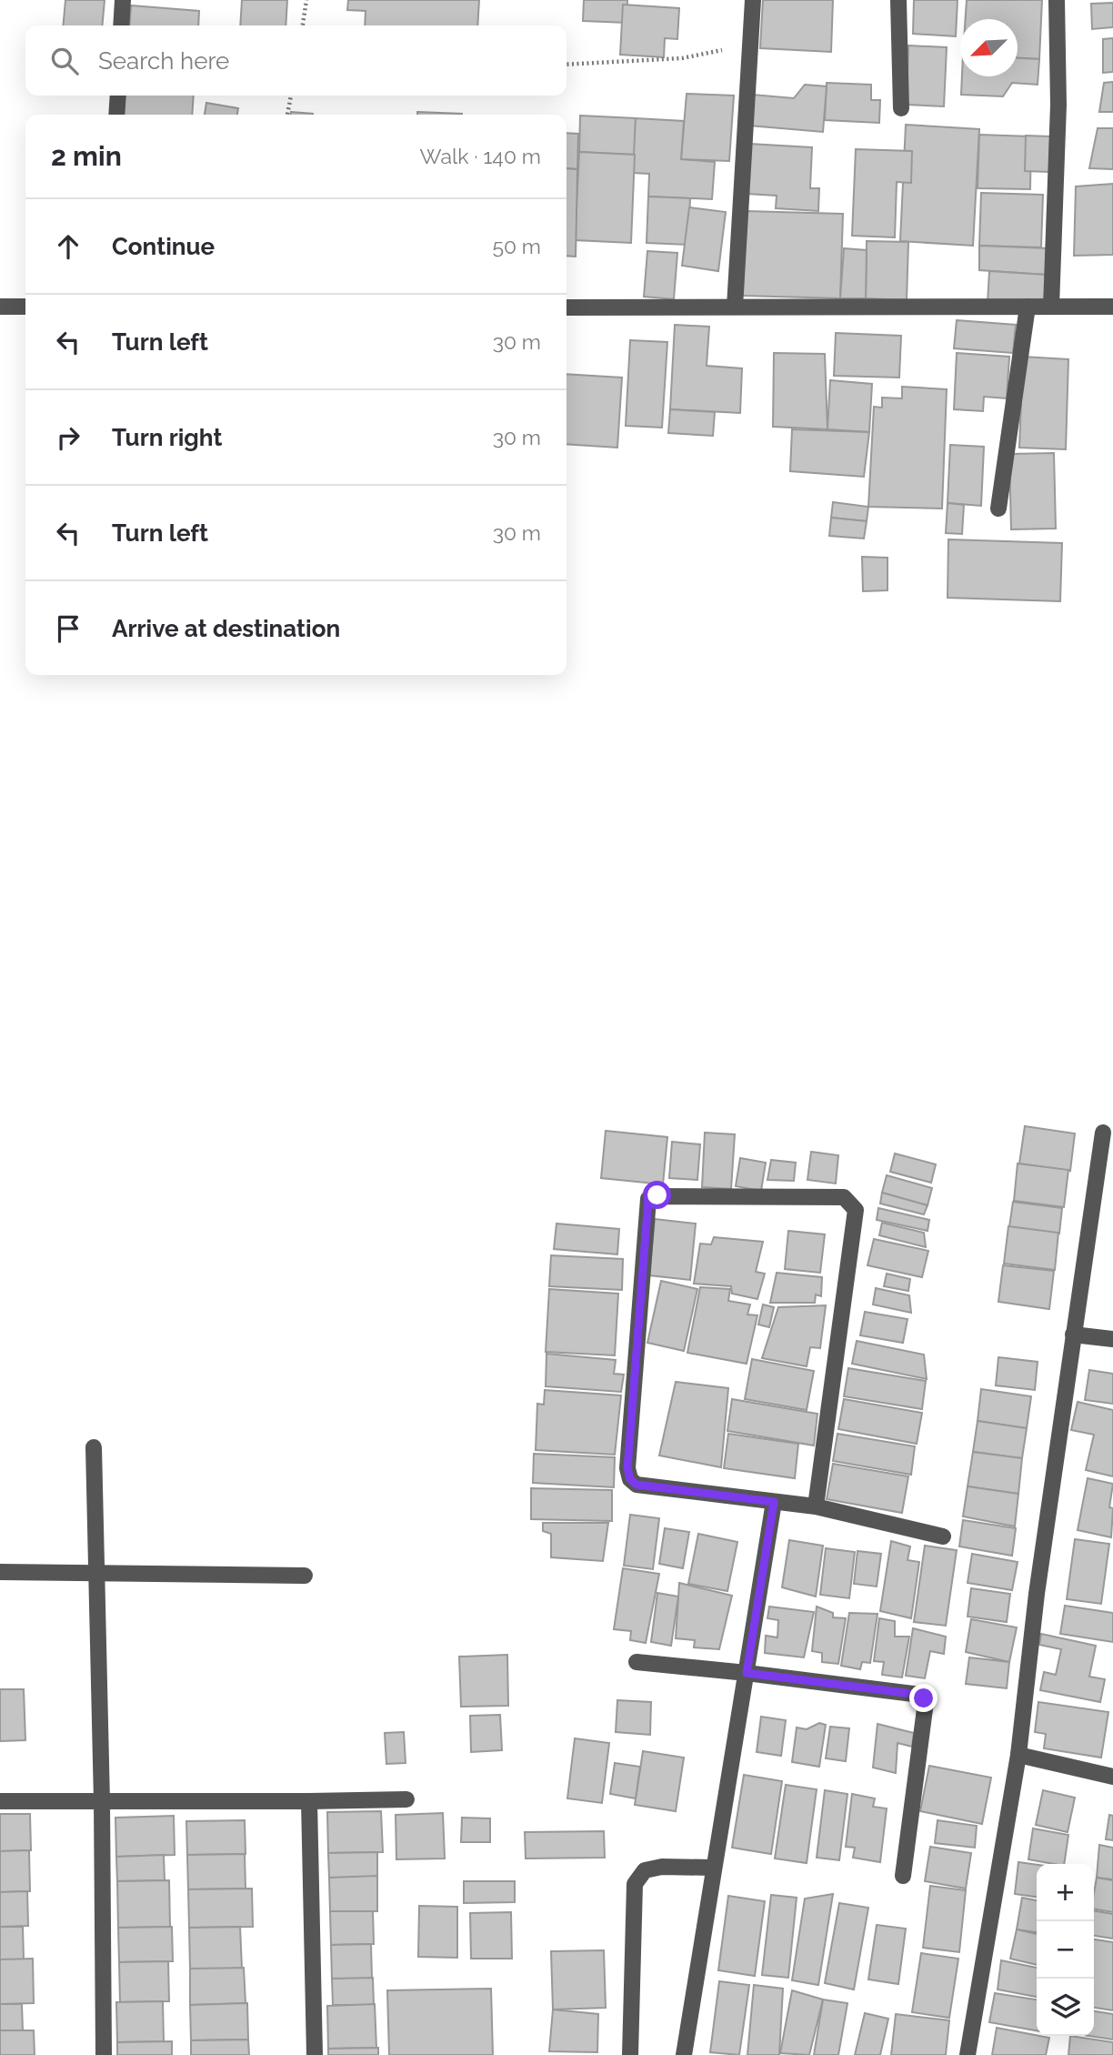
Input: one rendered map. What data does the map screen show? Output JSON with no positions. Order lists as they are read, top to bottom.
{
  "north": "bottom left",
  "page": {
    "search": "Search here",
    "heading": ["2 min", "Walk · 140 m"],
    "list": [
      ["Continue", "50 m"],
      ["Turn left", "30 m"],
      ["Turn right", "30 m"],
      ["Turn left", "30 m"],
      "Arrive at destination"
    ],
    "map_buttons": ["+", "−"]
  }
}
